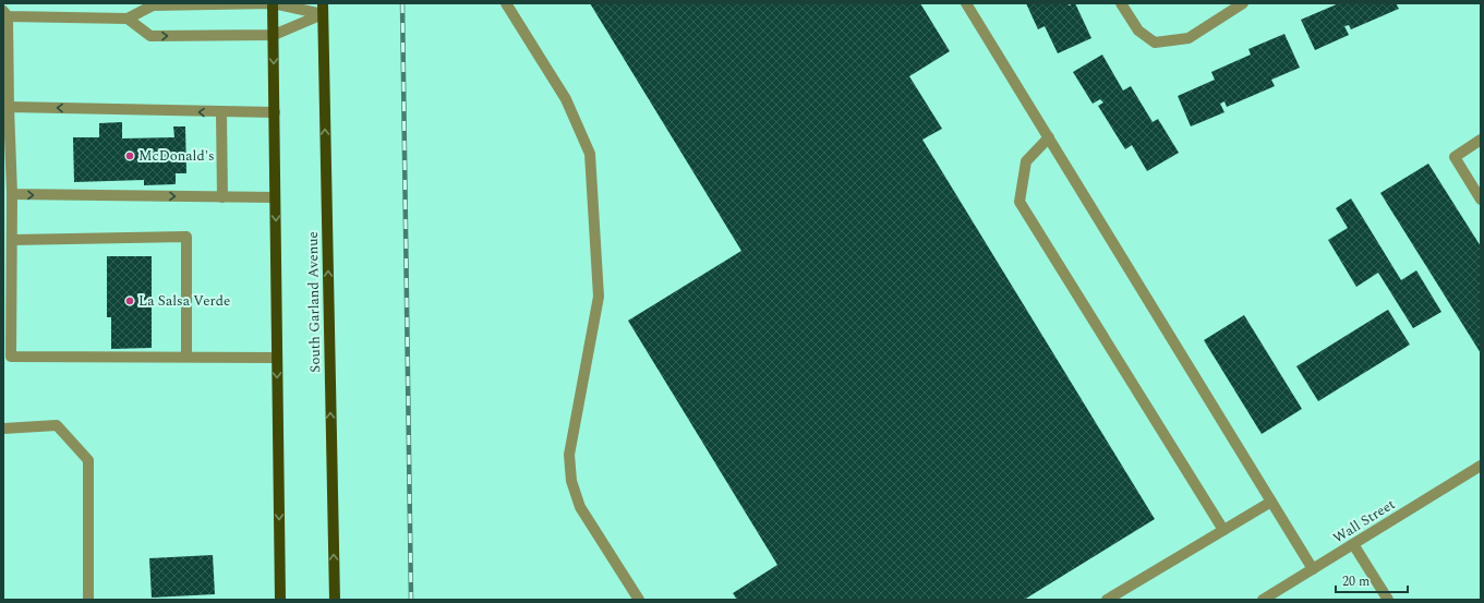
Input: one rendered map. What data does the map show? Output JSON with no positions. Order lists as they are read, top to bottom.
{
  "streets": {
    "main road": ["South Garland Avenue"],
    "street": ["Wall Street"]
  },
  "places": ["McDonald's", "La Salsa Verde"],
  "scale_bar": "20 m"
}
